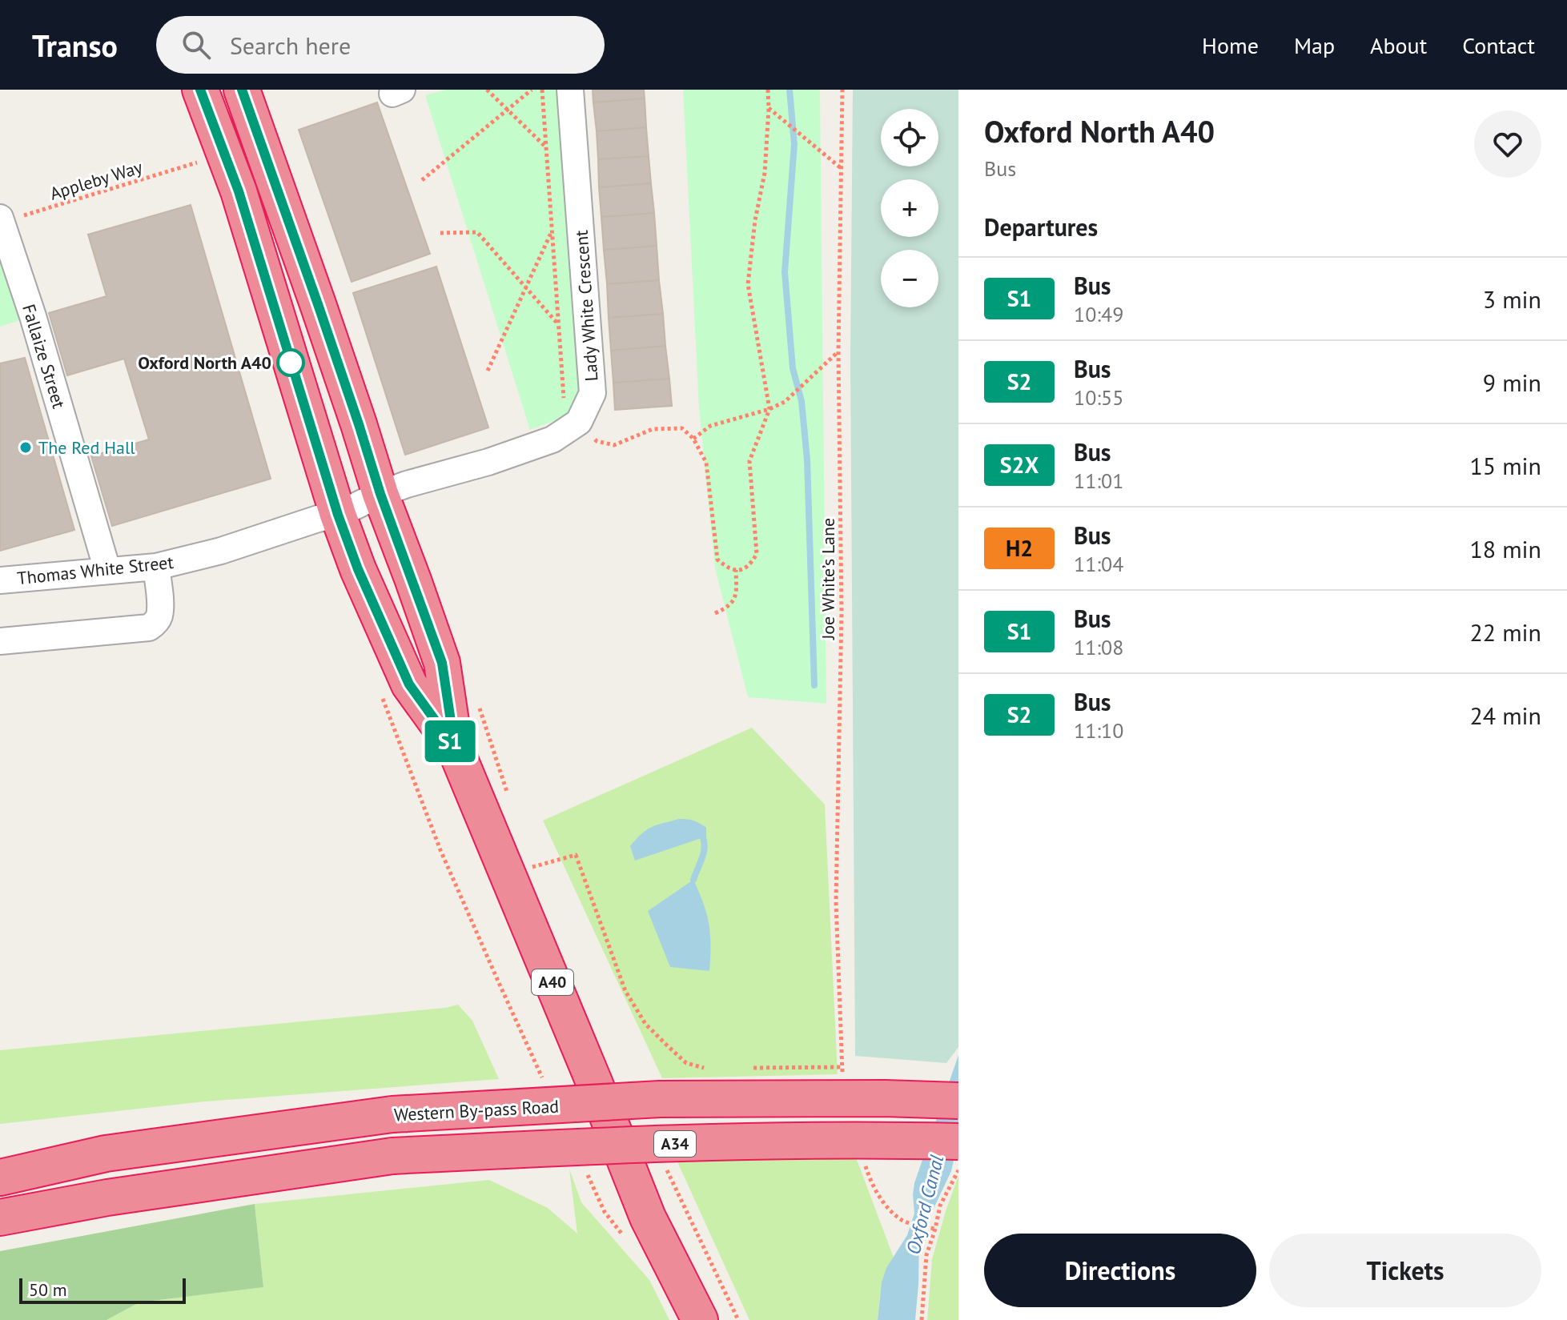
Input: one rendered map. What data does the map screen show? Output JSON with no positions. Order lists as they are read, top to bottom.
{
  "streets": {
    "highway": ["A40", "Western By-pass Road", "A34"],
    "street": ["Lady White Crescent", "Fallaize Street", "Thomas White Street"],
    "path": ["Appleby Way", "Joe White’s Lane"]
  },
  "crossings": [
    ["Appleby Way", "Fallaize Street"],
    ["Fallaize Street", "Thomas White Street"],
    ["Thomas White Street", "A40"]
  ],
  "water": ["Oxford Canal"],
  "places": ["Oxford North A40", "The Red Hall"],
  "lines": ["bus line S1"],
  "scale_bar": "50 m",
  "page": {
    "header": "Transo",
    "search": "Search here",
    "nav": [
      "Home",
      "Map",
      "About",
      "Contact"
    ],
    "on_map": "S1",
    "heading": [
      ["Oxford North A40", "Bus"],
      "Departures"
    ],
    "map_buttons": ["+", "−"],
    "list": [
      {
        "mark": "S1",
        "name": "Bus",
        "note": "10:49",
        "value": "3 min"
      },
      {
        "mark": "S2",
        "name": "Bus",
        "note": "10:55",
        "value": "9 min"
      },
      {
        "mark": "S2X",
        "name": "Bus",
        "note": "11:01",
        "value": "15 min"
      },
      {
        "mark": "H2",
        "name": "Bus",
        "note": "11:04",
        "value": "18 min"
      },
      {
        "mark": "S1",
        "name": "Bus",
        "note": "11:08",
        "value": "22 min"
      },
      {
        "mark": "S2",
        "name": "Bus",
        "note": "11:10",
        "value": "24 min"
      }
    ],
    "buttons": ["Directions", "Tickets"],
    "scale": "50 m"
  }
}
